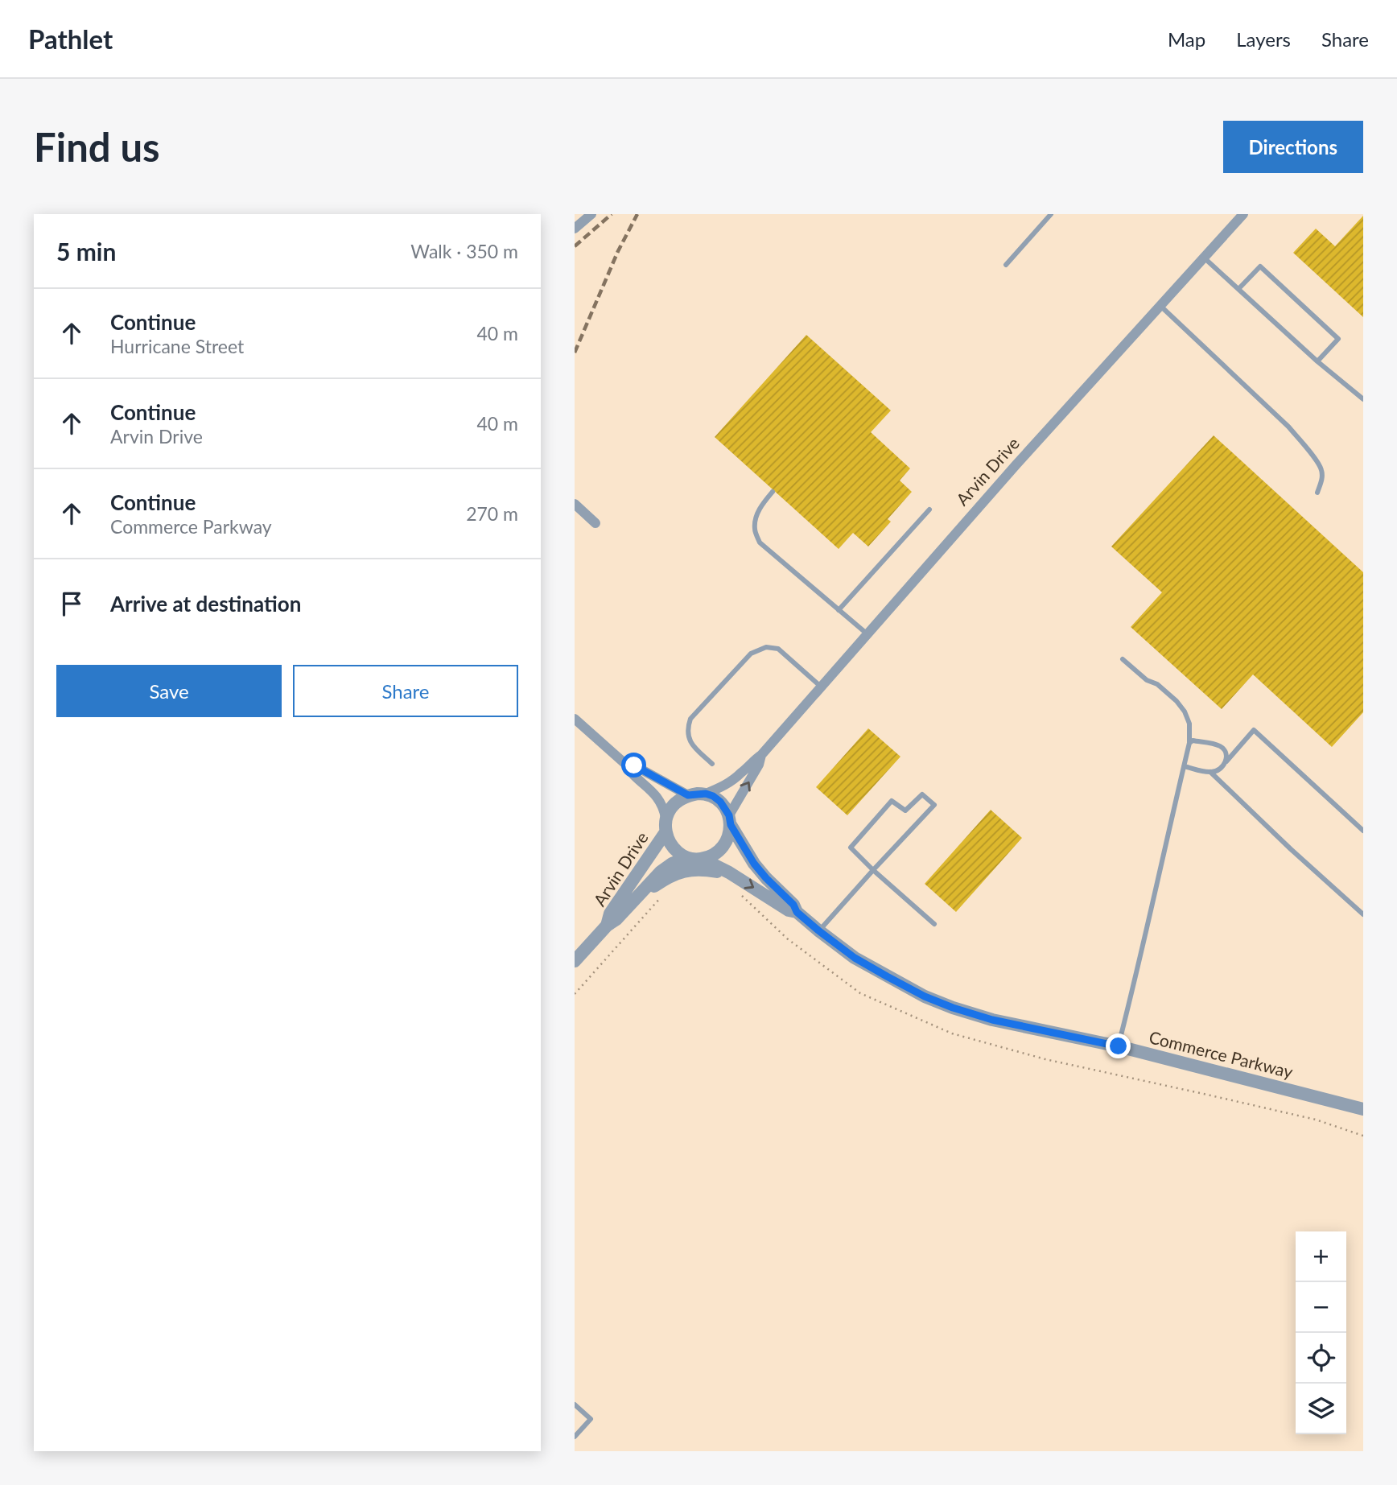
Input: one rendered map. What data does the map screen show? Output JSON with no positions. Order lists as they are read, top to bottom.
{
  "streets": {
    "street": ["Arvin Drive", "Commerce Parkway"]
  },
  "crossings": [
    ["Arvin Drive", "Commerce Parkway"]
  ],
  "page": {
    "header": "Pathlet",
    "nav": ["Map", "Layers", "Share"],
    "buttons": [
      "Directions",
      ["Save", "Share"]
    ],
    "title": "Find us",
    "heading": ["5 min", "Walk · 350 m"],
    "list": [
      ["Continue", "Hurricane Street", "40 m"],
      ["Continue", "Arvin Drive", "40 m"],
      ["Continue", "Commerce Parkway", "270 m"],
      "Arrive at destination"
    ],
    "map_buttons": ["+", "−"]
  }
}
